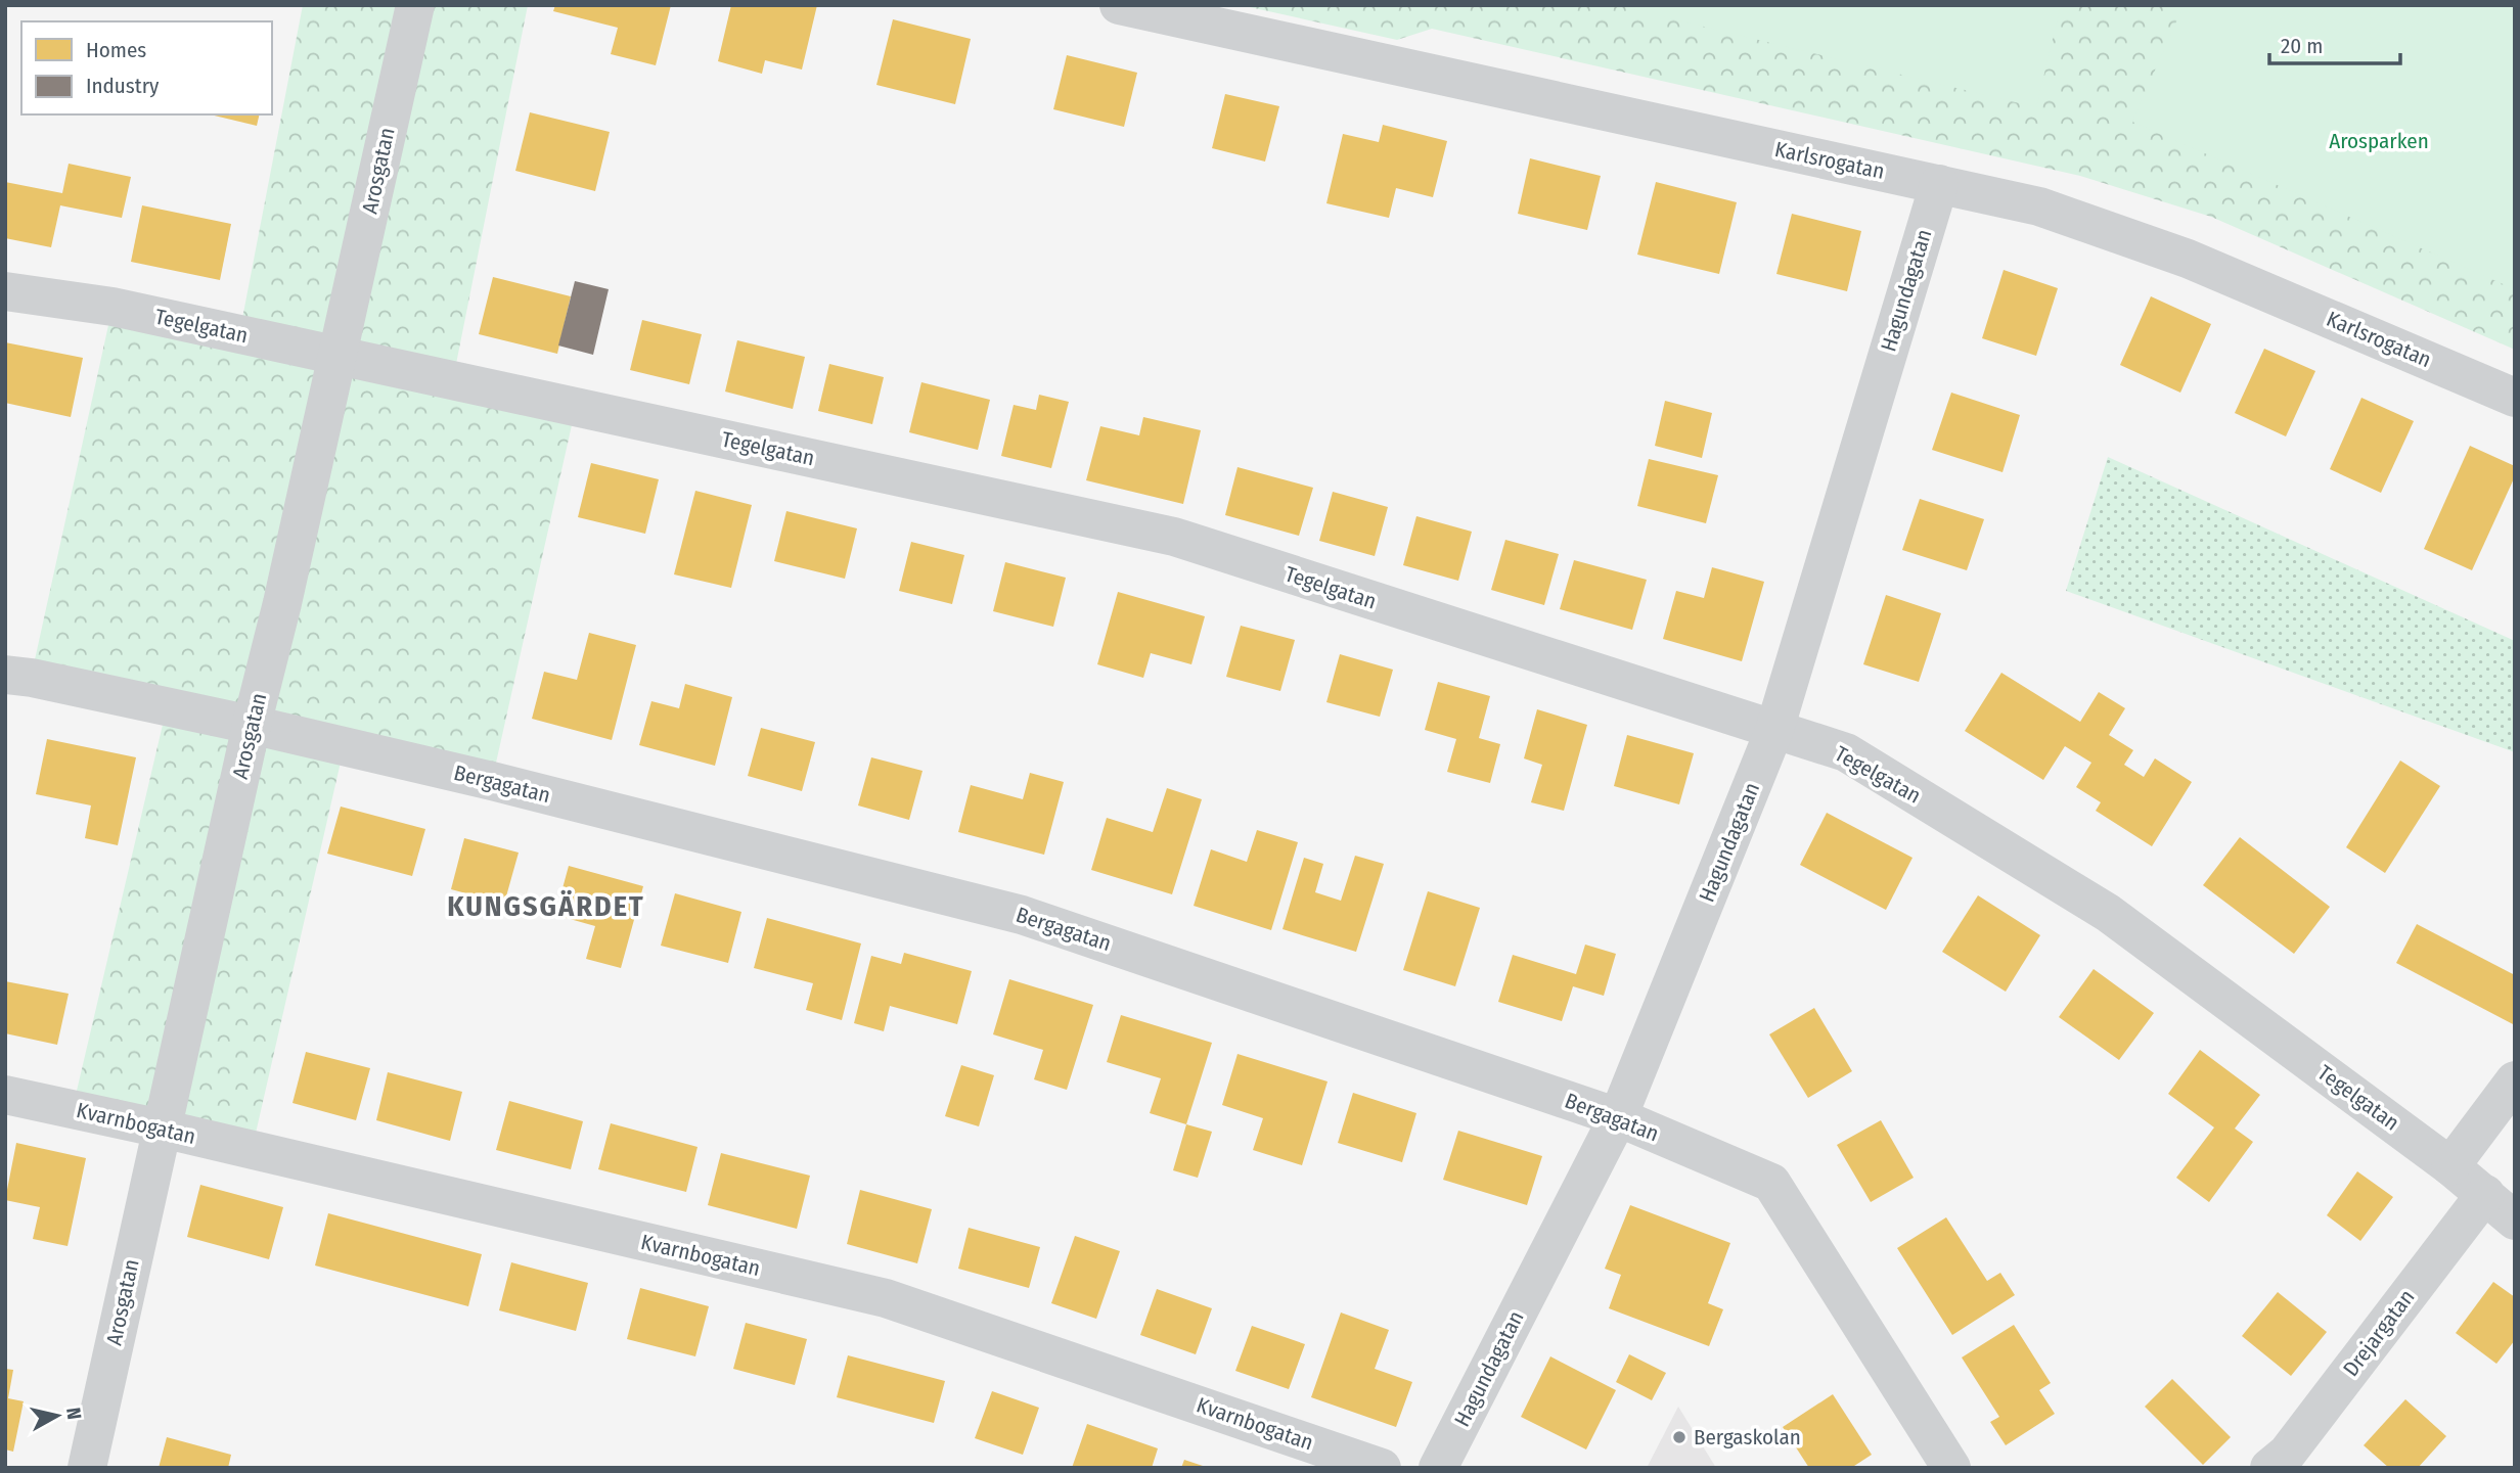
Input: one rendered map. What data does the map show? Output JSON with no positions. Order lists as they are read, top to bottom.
{
  "streets": {
    "street": [
      "Karlsrogatan",
      "Arosgatan",
      "Hagundagatan",
      "Tegelgatan",
      "Bergagatan",
      "Kvarnbogatan",
      "Drejargatan"
    ]
  },
  "crossings": [
    ["Karlsrogatan", "Hagundagatan"],
    ["Arosgatan", "Tegelgatan"],
    ["Arosgatan", "Bergagatan"],
    ["Arosgatan", "Kvarnbogatan"],
    ["Hagundagatan", "Tegelgatan"],
    ["Hagundagatan", "Bergagatan"],
    ["Tegelgatan", "Drejargatan"]
  ],
  "districts": ["KUNGSGÄRDET"],
  "parks": ["Arosparken"],
  "places": ["Bergaskolan"],
  "legend": ["Homes", "Industry"],
  "scale_bar": "20 m",
  "north": "right"
}
